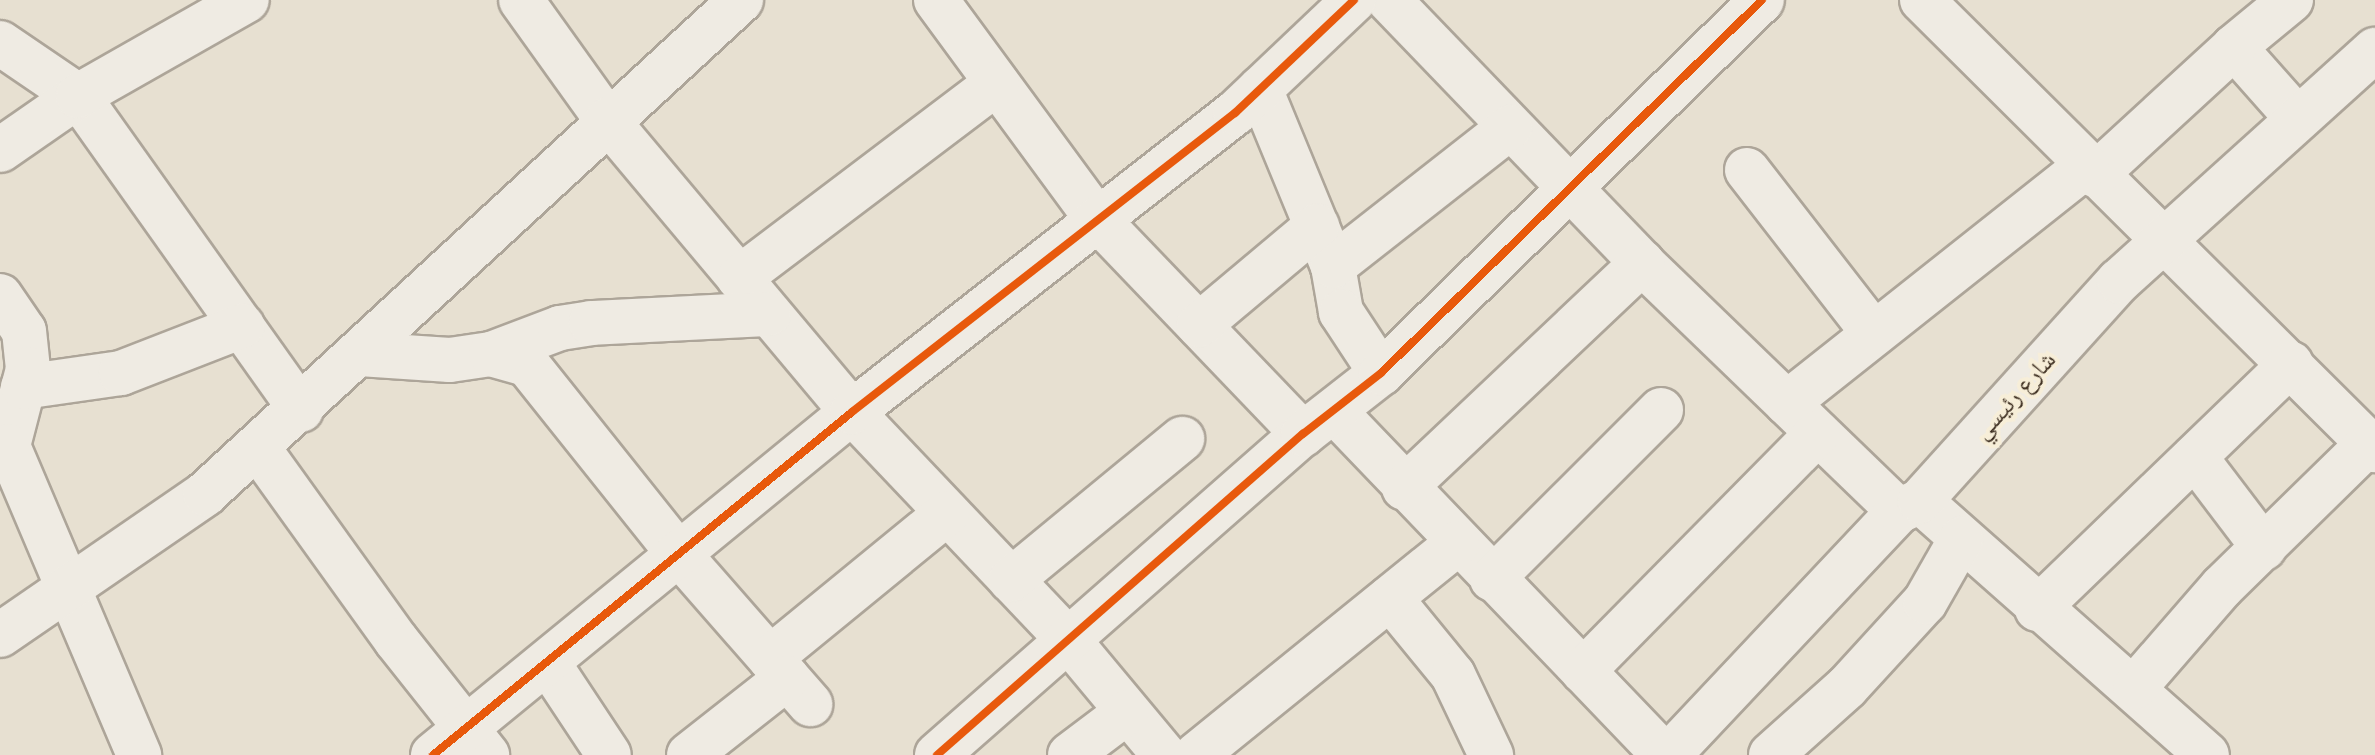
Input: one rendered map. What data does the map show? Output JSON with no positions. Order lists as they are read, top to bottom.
{
  "streets": {
    "street": ["شارع رئيسي"]
  }
}
